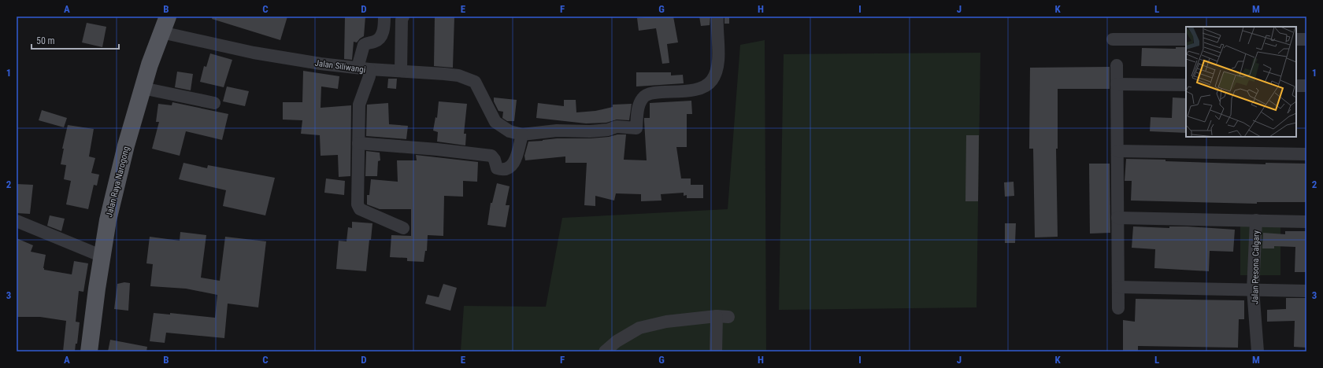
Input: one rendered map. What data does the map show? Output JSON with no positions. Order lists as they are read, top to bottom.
{
  "streets": {
    "main road": ["Jalan Raya Narogong"],
    "street": ["Jalan Siliwangi", "Jalan Pesona Calgary"]
  },
  "crossings": [
    ["Jalan Siliwangi", "Jalan Raya Narogong"]
  ],
  "scale_bar": "50 m",
  "grid": {
    "columns": [
      "A",
      "B",
      "C",
      "D",
      "E",
      "F",
      "G",
      "H",
      "I",
      "J",
      "K",
      "L",
      "M"
    ],
    "rows": ["1", "2", "3"]
  }
}
